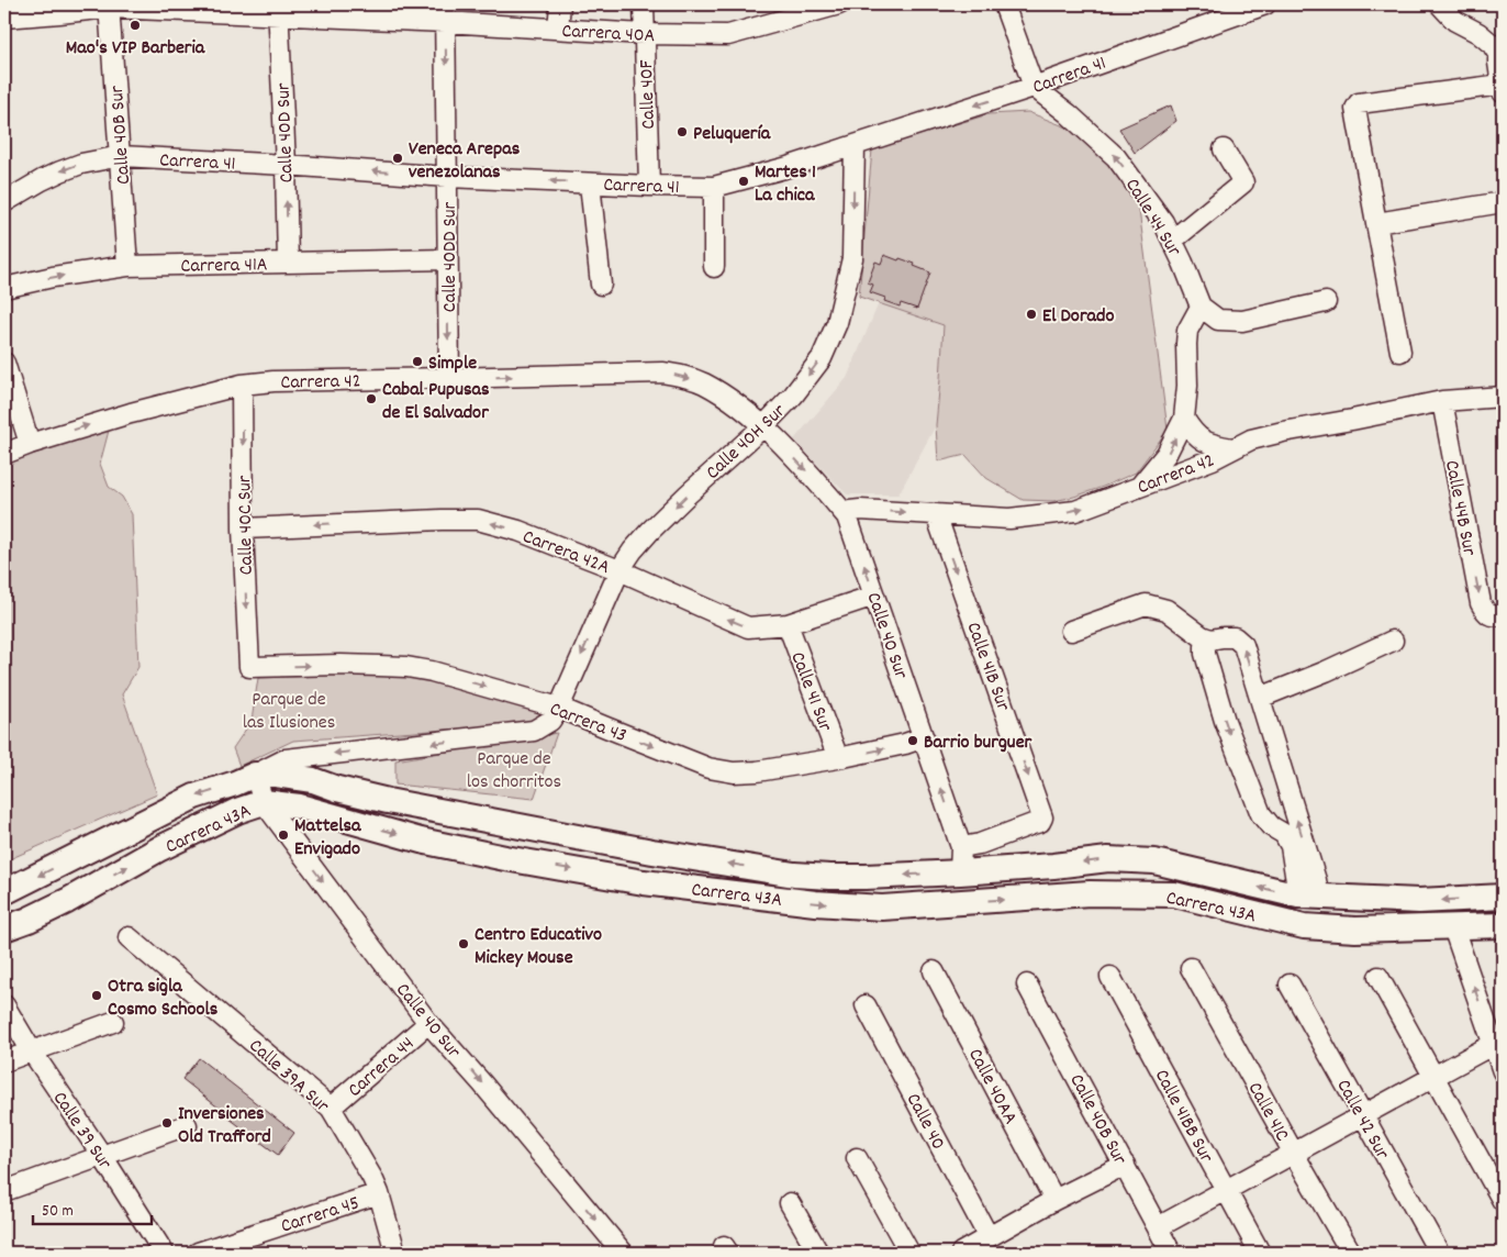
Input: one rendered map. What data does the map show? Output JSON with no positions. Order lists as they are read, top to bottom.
{
  "streets": {
    "main road": ["Carrera 43A"],
    "street": [
      "Carrera 40A",
      "Carrera 41",
      "Calle 40F",
      "Calle 40D Sur",
      "Calle 40B Sur",
      "Calle 44 Sur",
      "Calle 40DD Sur",
      "Carrera 41A",
      "Carrera 42",
      "Calle 40H Sur",
      "Calle 44B Sur",
      "Calle 40C Sur",
      "Carrera 42A",
      "Calle 40 Sur",
      "Calle 41B Sur",
      "Calle 41 Sur",
      "Carrera 43",
      "Carrera 44",
      "Calle 39A Sur",
      "Calle 40AA",
      "Calle 41C",
      "Calle 41BB Sur",
      "Calle 42 Sur",
      "Calle 40",
      "Calle 39 Sur",
      "Carrera 45"
    ]
  },
  "crossings": [
    ["Carrera 40A", "Calle 40F"],
    ["Carrera 40A", "Calle 40D Sur"],
    ["Carrera 40A", "Calle 40B Sur"],
    ["Carrera 40A", "Calle 40DD Sur"],
    ["Carrera 41", "Calle 40F"],
    ["Carrera 41", "Calle 40D Sur"],
    ["Carrera 41", "Calle 40B Sur"],
    ["Carrera 41", "Calle 44 Sur"],
    ["Carrera 41", "Calle 40DD Sur"],
    ["Carrera 41", "Calle 40H Sur"],
    ["Calle 40D Sur", "Carrera 41A"],
    ["Calle 40B Sur", "Carrera 41A"],
    ["Calle 40DD Sur", "Carrera 41A"],
    ["Calle 40DD Sur", "Carrera 42"],
    ["Carrera 42", "Calle 40H Sur"],
    ["Carrera 42", "Calle 44B Sur"],
    ["Carrera 42", "Calle 40C Sur"],
    ["Carrera 42", "Calle 40 Sur"],
    ["Carrera 42", "Calle 41B Sur"],
    ["Calle 40H Sur", "Carrera 42A"],
    ["Calle 40H Sur", "Calle 40 Sur"],
    ["Calle 40H Sur", "Carrera 43"],
    ["Calle 40H Sur", "Carrera 43A"],
    ["Calle 40C Sur", "Carrera 42A"],
    ["Calle 40C Sur", "Carrera 43"],
    ["Carrera 42A", "Calle 40 Sur"],
    ["Carrera 42A", "Calle 41 Sur"],
    ["Calle 40 Sur", "Calle 41B Sur"],
    ["Calle 40 Sur", "Carrera 43"],
    ["Calle 40 Sur", "Carrera 43A"],
    ["Calle 40 Sur", "Carrera 44"],
    ["Calle 41 Sur", "Carrera 43"],
    ["Carrera 43", "Carrera 43A"],
    ["Carrera 44", "Calle 39A Sur"],
    ["Calle 39A Sur", "Carrera 45"]
  ],
  "one_way": [
    "Carrera 41",
    "Calle 40D Sur",
    "Calle 44 Sur",
    "Calle 40DD Sur",
    "Carrera 42",
    "Calle 40H Sur",
    "Calle 44B Sur",
    "Calle 40C Sur",
    "Carrera 42A",
    "Calle 41B Sur",
    "Carrera 43"
  ],
  "parks": ["Parque de las Ilusiones", "Parque de los chorritos"],
  "places": [
    "Mao's VIP Barberia",
    "Peluquería",
    "Veneca Arepas venezolanas",
    "Martes 1 La chica",
    "El Dorado",
    "Simple",
    "Cabal Pupusas de El Salvador",
    "Barrio burguer",
    "Mattelsa Envigado",
    "Centro Educativo Mickey Mouse",
    "Otra sigla Cosmo Schools",
    "Inversiones Old Trafford"
  ],
  "scale_bar": "50 m"
}
